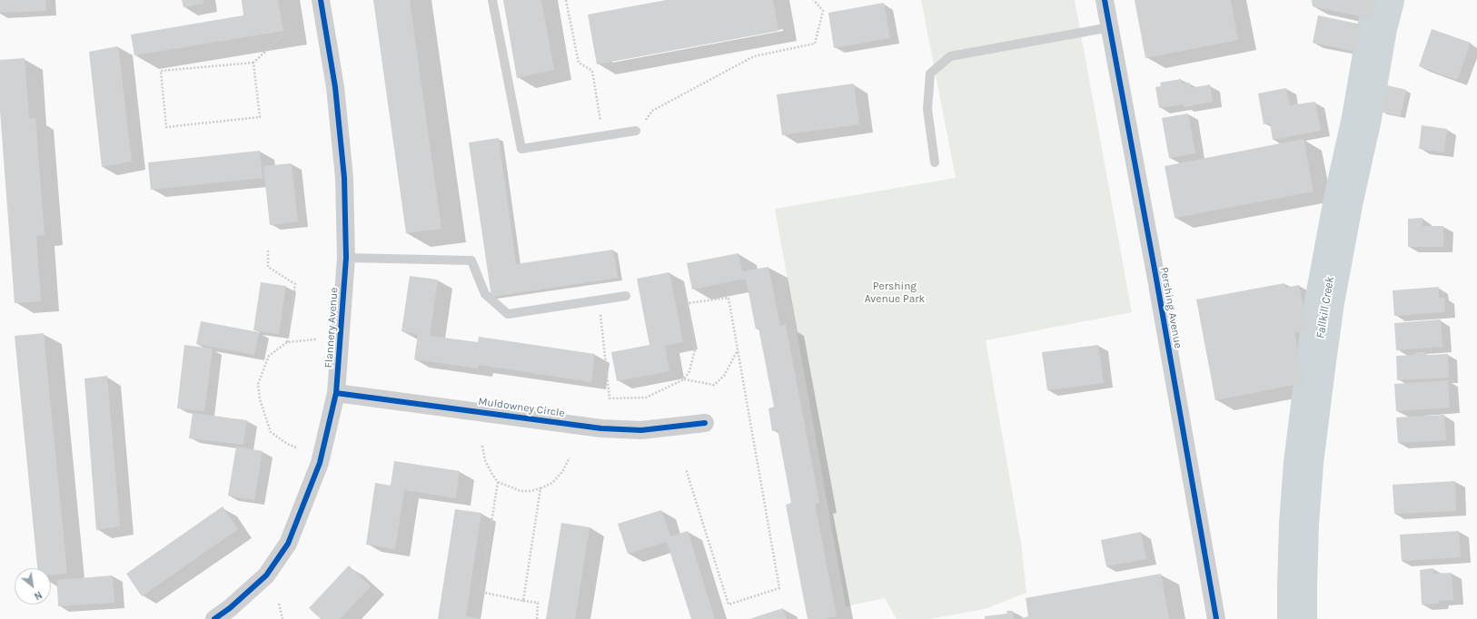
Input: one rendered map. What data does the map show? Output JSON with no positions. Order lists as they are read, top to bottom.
{
  "streets": {
    "street": ["Pershing Avenue", "Flannery Avenue", "Muldowney Circle"]
  },
  "crossings": [
    ["Flannery Avenue", "Muldowney Circle"]
  ],
  "water": ["Fallkill Creek"],
  "parks": ["Pershing Avenue Park"],
  "north": "bottom right"
}
